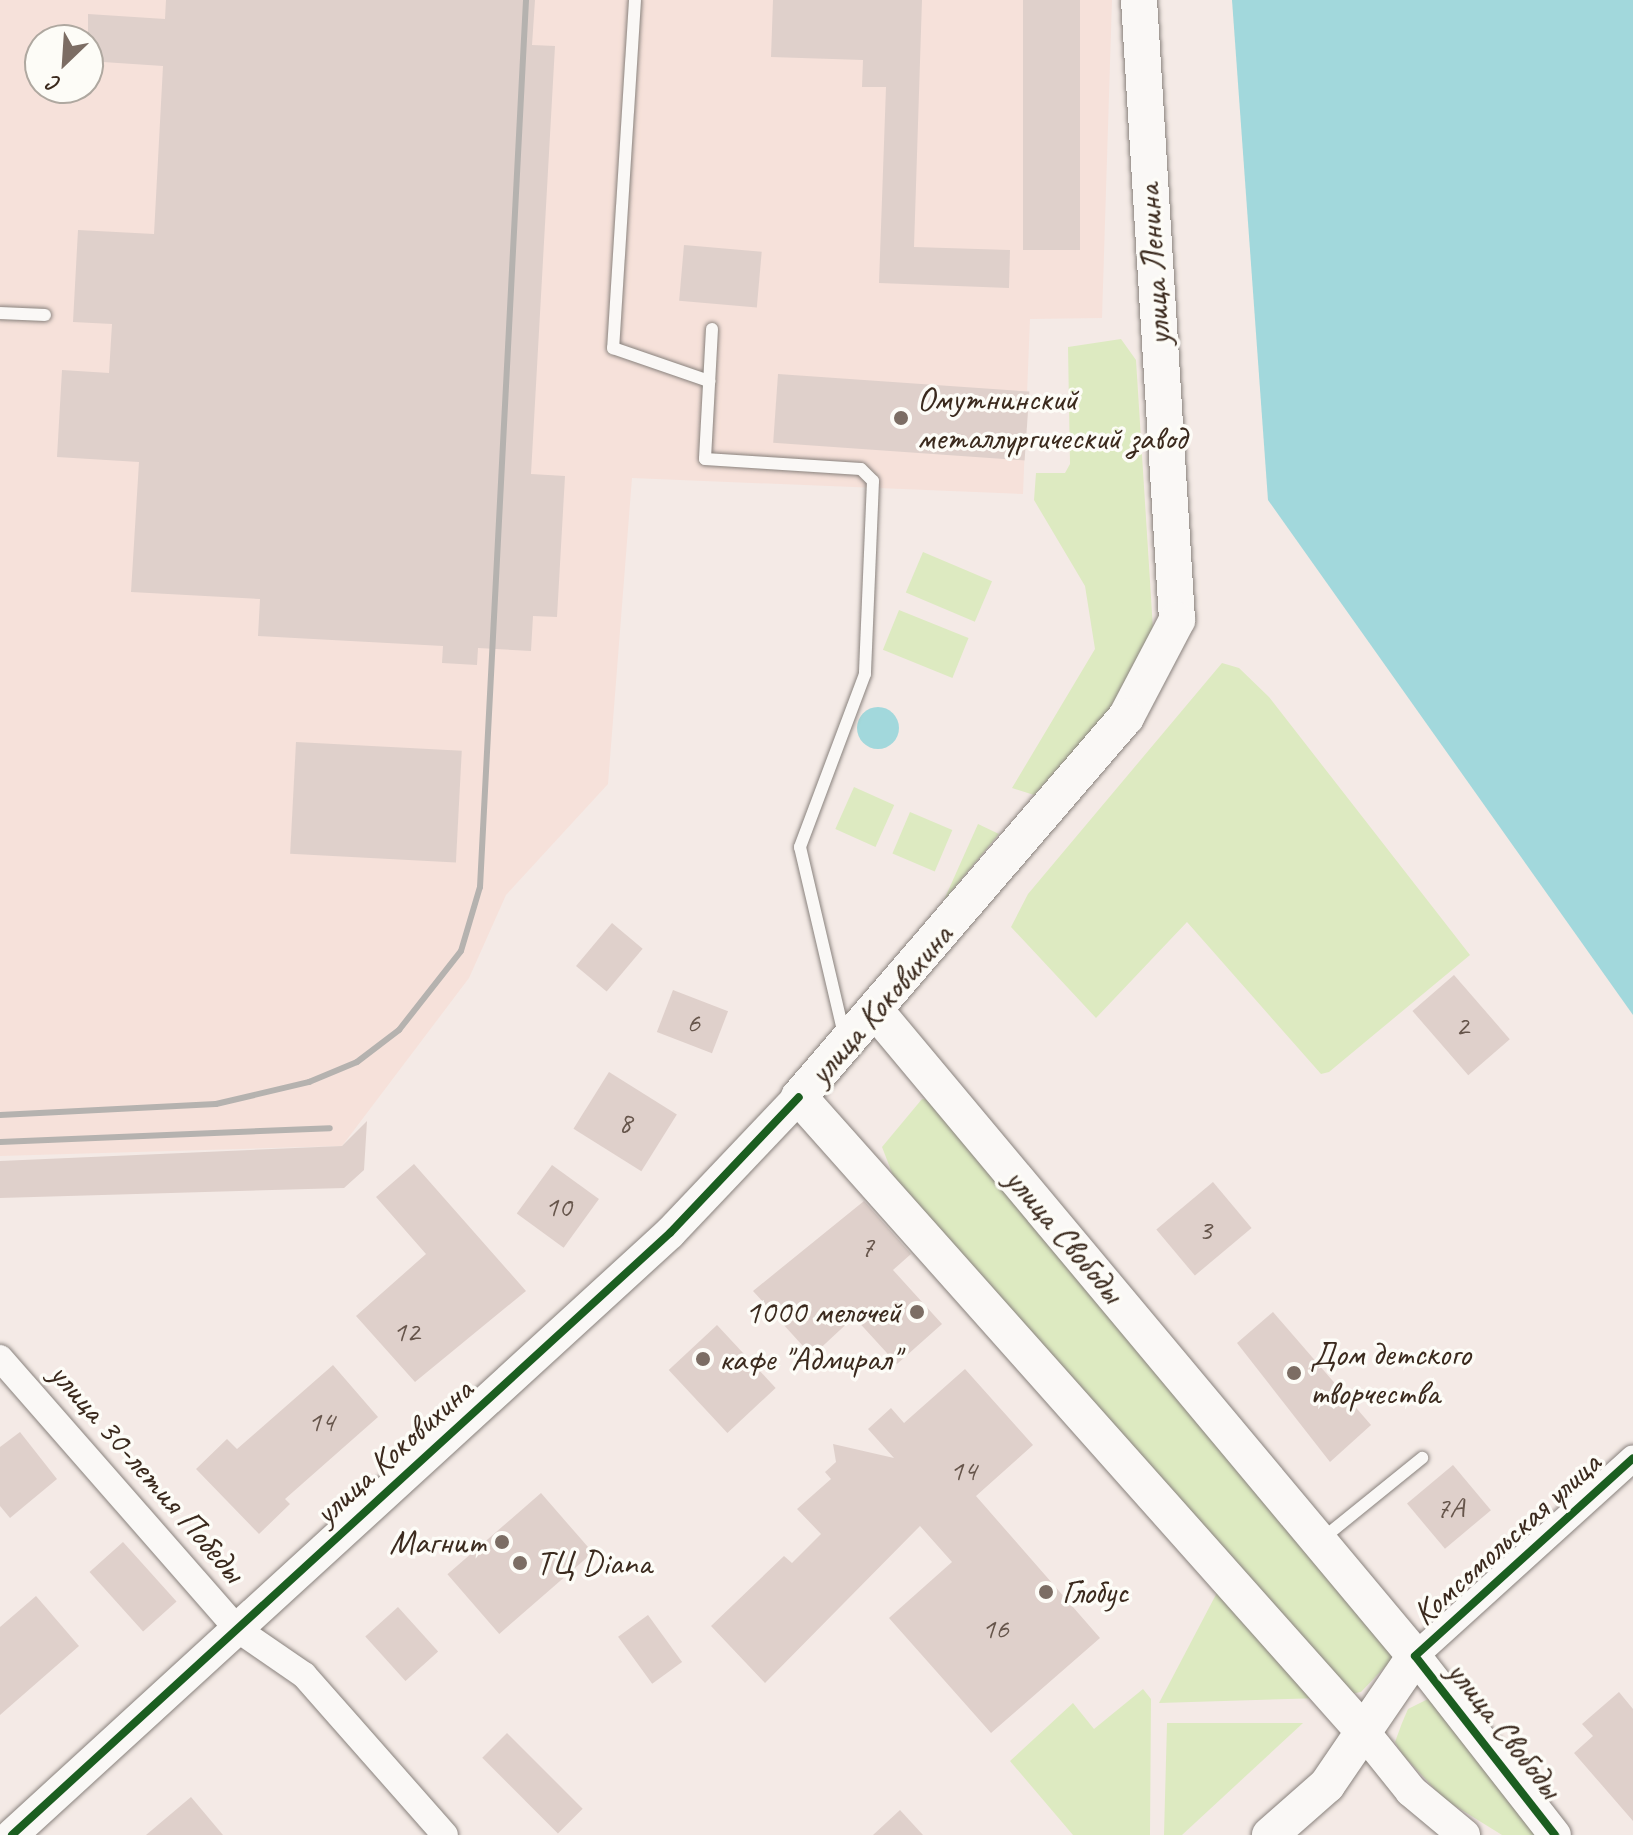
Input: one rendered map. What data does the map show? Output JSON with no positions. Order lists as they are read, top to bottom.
{
  "streets": {
    "main road": [
      "улица Ленина",
      "улица Коковихина",
      "улица Свободы",
      "Комсомольская улица"
    ],
    "street": ["улица 30-летия Победы"]
  },
  "crossings": [
    ["улица Ленина", "улица Коковихина"],
    ["улица Коковихина", "улица Свободы"],
    ["улица Коковихина", "улица 30-летия Победы"],
    ["улица Свободы", "Комсомольская улица"]
  ],
  "places": [
    "Омутнинский металлургический завод",
    "1000 мелочей",
    "кафе \"Адмирал\"",
    "Дом детского творчества",
    "Магнит",
    "ТЦ Diana",
    "Глобус"
  ],
  "house_numbers": [
    "6",
    "2",
    "8",
    "10",
    "3",
    "7",
    "12",
    "14",
    "14",
    "7А",
    "16"
  ],
  "north": "bottom left"
}
